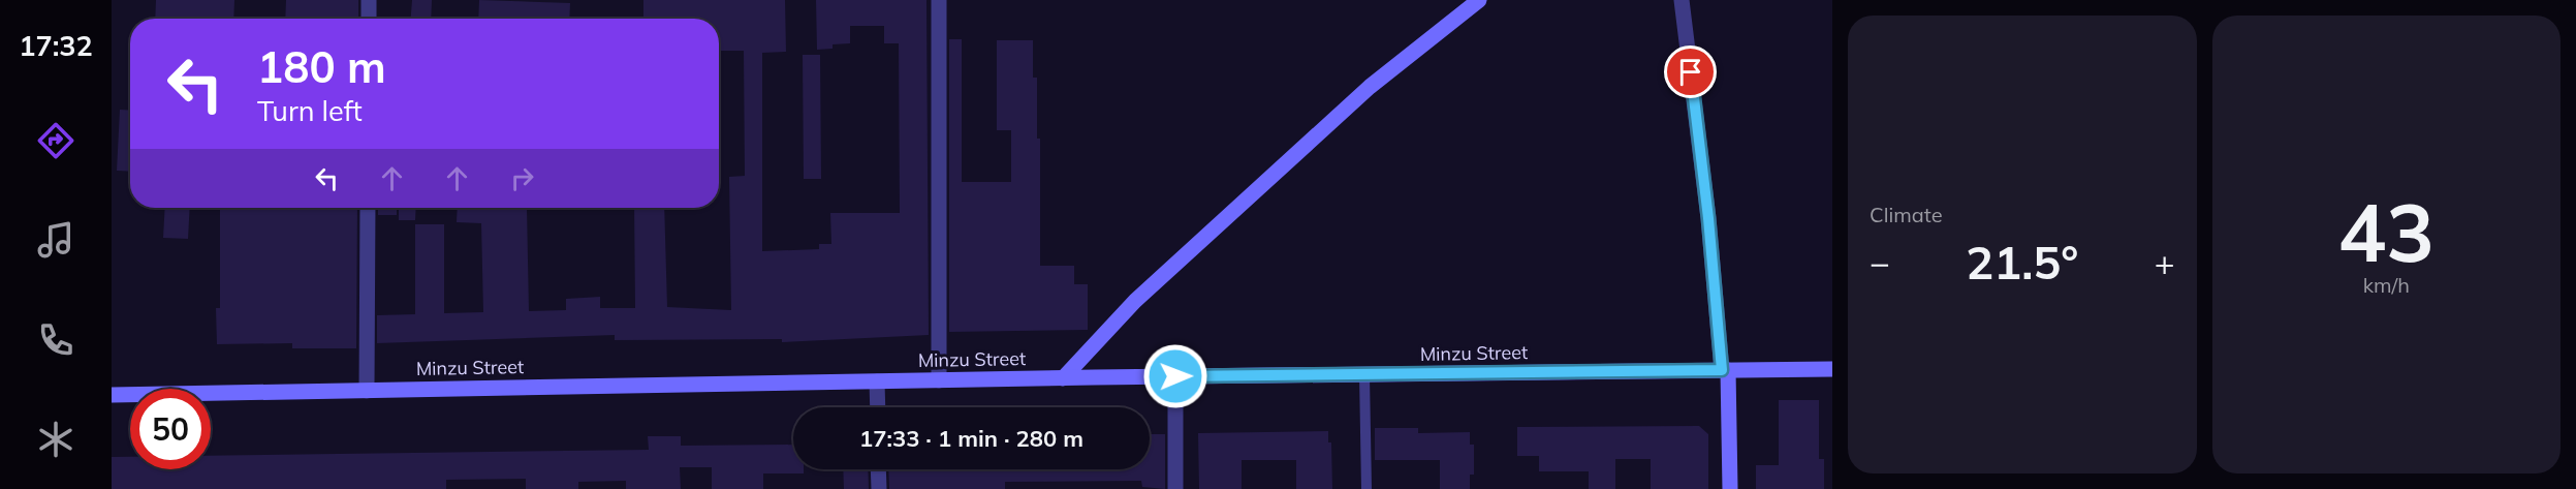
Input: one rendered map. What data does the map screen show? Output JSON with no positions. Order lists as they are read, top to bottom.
{
  "streets": {
    "main road": ["Minzu Street"]
  },
  "page": {
    "tabs": "17:32",
    "tile": [
      "Climate",
      ["43", "km/h"]
    ],
    "turn": ["180 m", "Turn left"],
    "heat": ["−", "21.5°", "+"],
    "limit": "50",
    "trip": "17:33 · 1 min · 280 m"
  }
}
